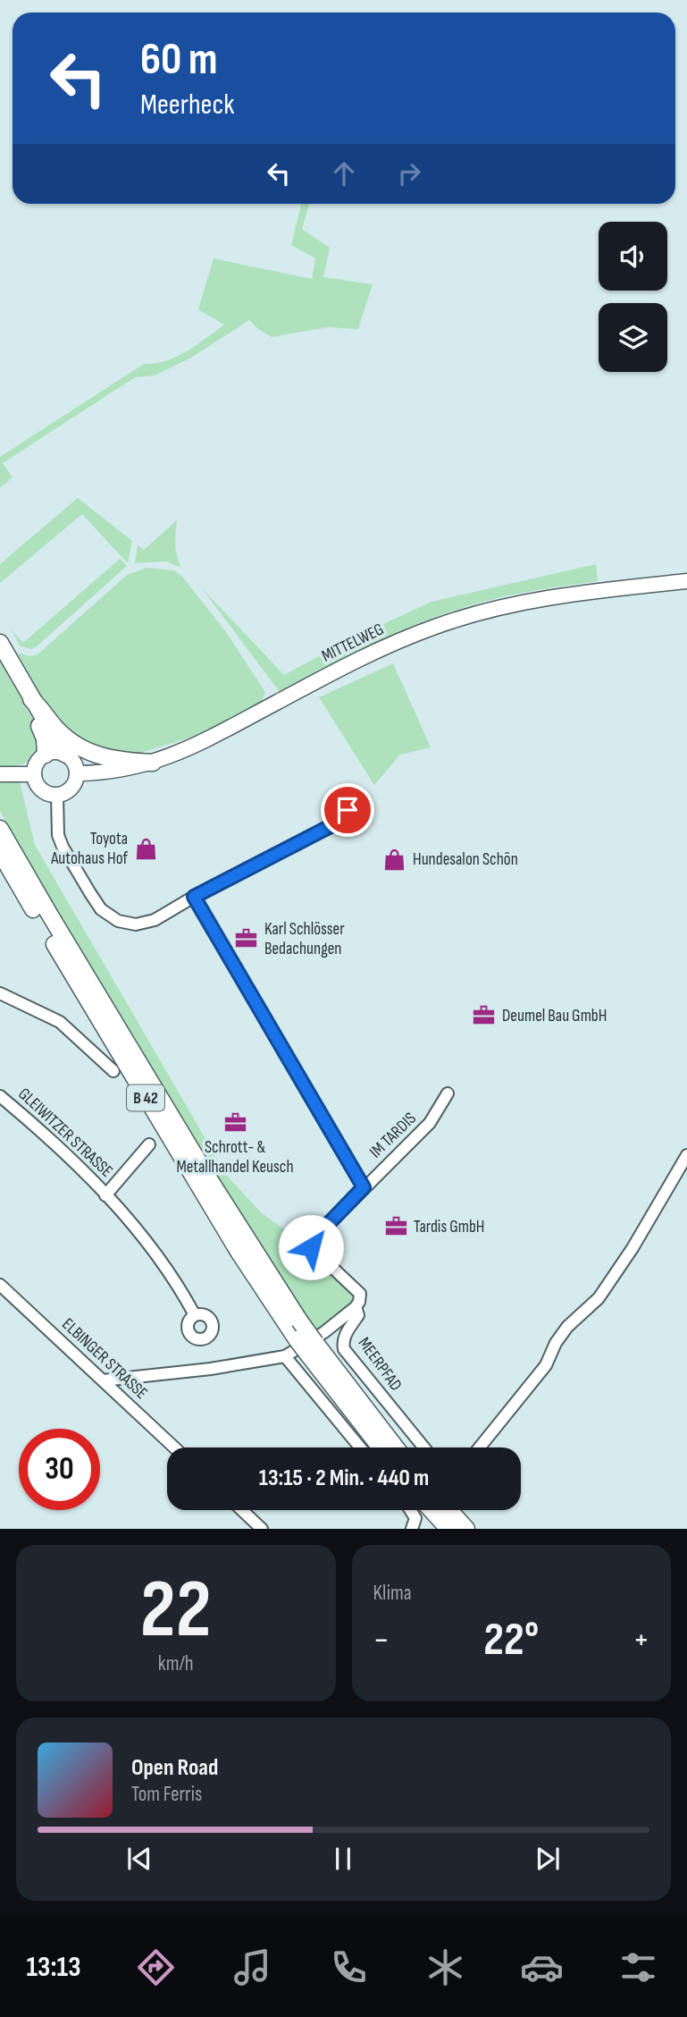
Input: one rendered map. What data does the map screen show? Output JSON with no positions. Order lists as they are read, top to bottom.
{
  "streets": {
    "highway": ["B 42"],
    "main road": ["MITTELWEG"],
    "street": [
      "GLEIWITZER STRASSE",
      "IM TARDIS",
      "ELBINGER STRASSE",
      "MEERPFAD"
    ]
  },
  "crossings": [
    ["IM TARDIS", "MEERPFAD"]
  ],
  "places": {
    "shop": ["Toyota Autohaus Hof", "Hundesalon Schön"],
    "office": [
      "Karl Schlösser Bedachungen",
      "Deumel Bau GmbH",
      "Schrott- & Metallhandel Keusch",
      "Tardis GmbH"
    ]
  },
  "page": {
    "turn": ["60 m", "Meerheck"],
    "limit": "30",
    "trip": "13:15 · 2 Min. · 440 m",
    "tile": [
      ["22", "km/h"],
      "Klima"
    ],
    "heat": ["−", "22°", "+"],
    "song": ["Open Road", "Tom Ferris"],
    "tabs": "13:13"
  }
}
